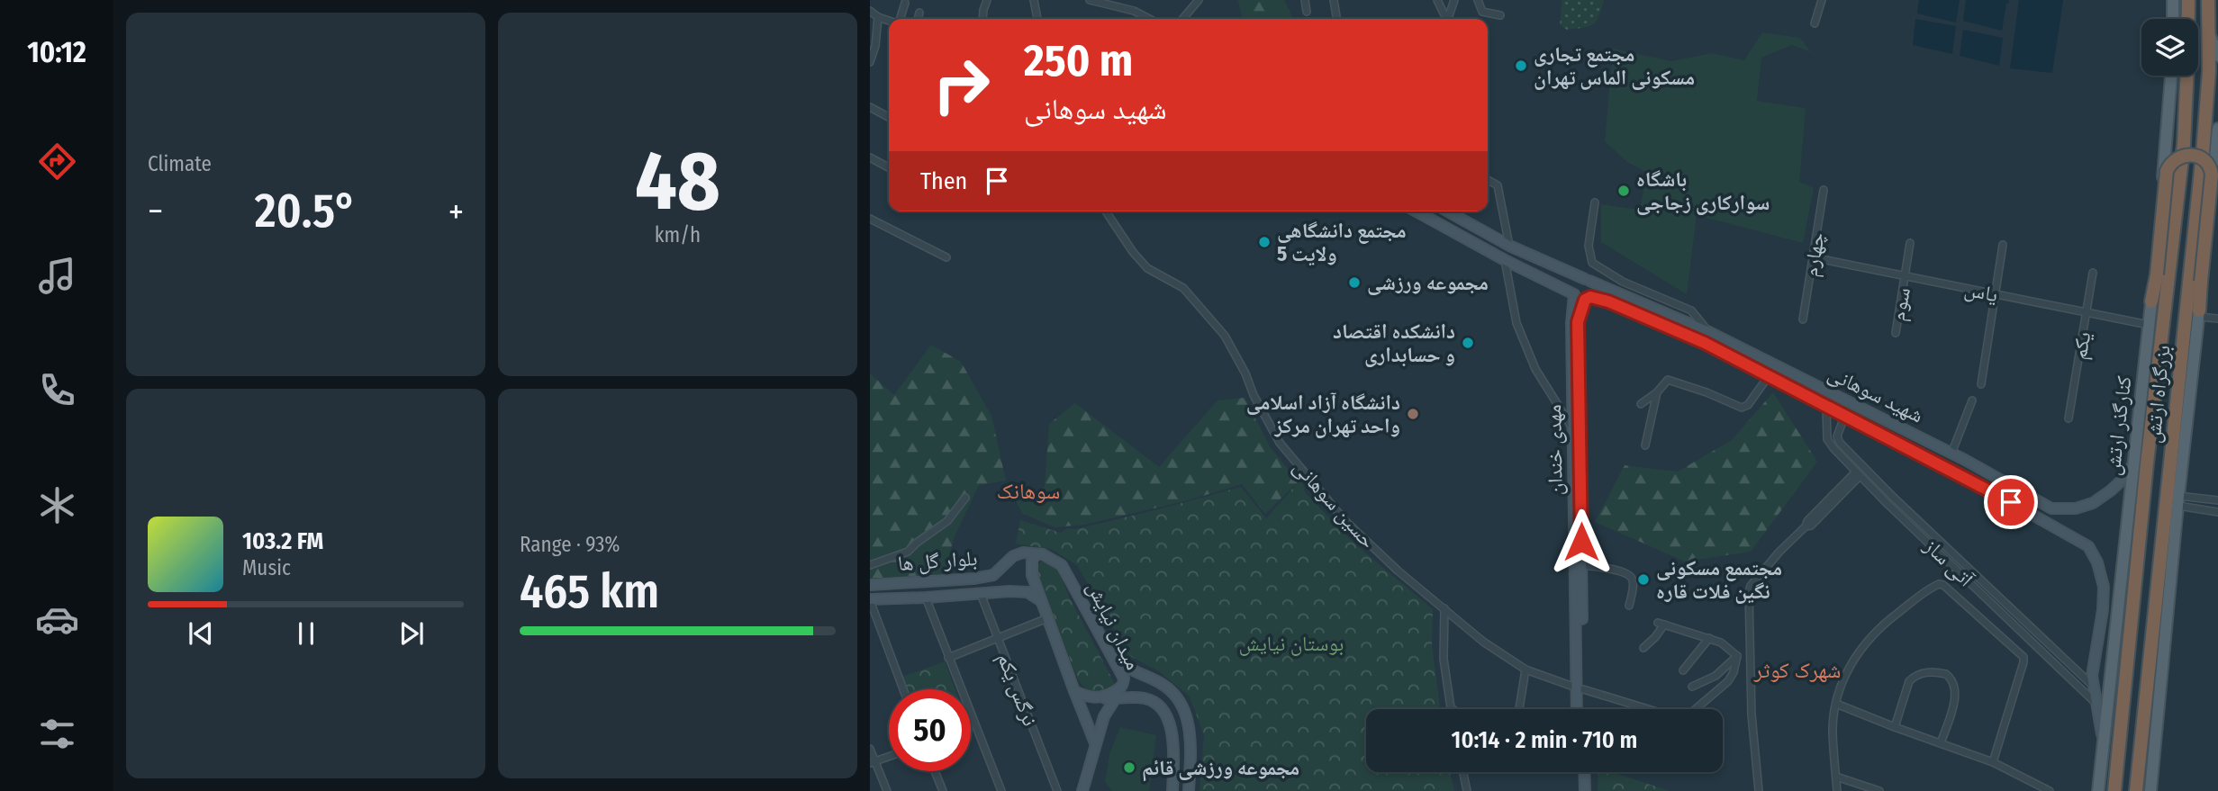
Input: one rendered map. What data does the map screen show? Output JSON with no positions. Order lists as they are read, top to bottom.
{
  "streets": {
    "highway": ["بزرگراه ارتش"],
    "main road": [
      "شهید سوهانی",
      "کنارگذر ارتش",
      "مهدی خندان",
      "بلوار گل ها",
      "میدان نیایش"
    ],
    "street": [
      "چهارم",
      "یاس",
      "سوم",
      "یکم",
      "حسین سوهانی",
      "آتی ساز",
      "نرگس یکم"
    ]
  },
  "crossings": [
    ["چهارم", "یاس"],
    ["یاس", "سوم"],
    ["یاس", "یکم"],
    ["یاس", "کنارگذر ارتش"],
    ["شهید سوهانی", "کنارگذر ارتش"],
    ["شهید سوهانی", "مهدی خندان"],
    ["شهید سوهانی", "آتی ساز"],
    ["مهدی خندان", "حسین سوهانی"],
    ["بلوار گل ها", "میدان نیایش"],
    ["بلوار گل ها", "نرگس یکم"]
  ],
  "districts": ["سوهانک", "شهرک کوثر"],
  "parks": ["بوستان نیایش"],
  "places": [
    "مجتمع تجاری مسکونی الماس تهران",
    "باشگاه سواركاری زجاجی",
    "مجتمع دانشگاهی ولایت 5",
    "مجموعه ورزشی",
    "دانشکده اقتصاد و حسابداری",
    "دانشگاه آزاد اسلامی واحد تهران مرکز",
    "مجتممع مسکونی نگین فلات قاره",
    "مجموعه ورزشی قائم"
  ],
  "page": {
    "tabs": "10:12",
    "tile": [
      "Climate",
      ["48", "km/h"],
      ["Range · 93%", "465 km"]
    ],
    "turn": ["250 m", "شهید سوهانی"],
    "then": "Then",
    "heat": ["−", "20.5°", "+"],
    "song": ["103.2 FM", "Music"],
    "limit": "50",
    "trip": "10:14 · 2 min · 710 m"
  }
}
